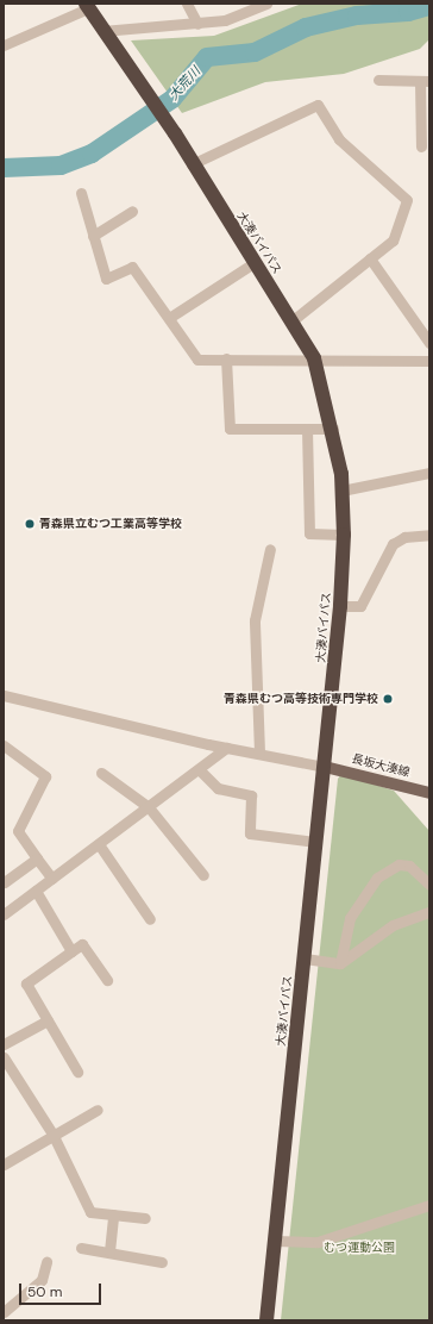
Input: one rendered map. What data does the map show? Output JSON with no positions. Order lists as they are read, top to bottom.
{
  "streets": {
    "highway": ["大湊バイパス"],
    "main road": ["長坂大湊線"]
  },
  "crossings": [
    ["大湊バイパス", "長坂大湊線"]
  ],
  "water": ["大荒川"],
  "parks": ["むつ運動公園"],
  "places": ["青森県立むつ工業高等学校", "青森県むつ高等技術専門学校"],
  "scale_bar": "50 m"
}
